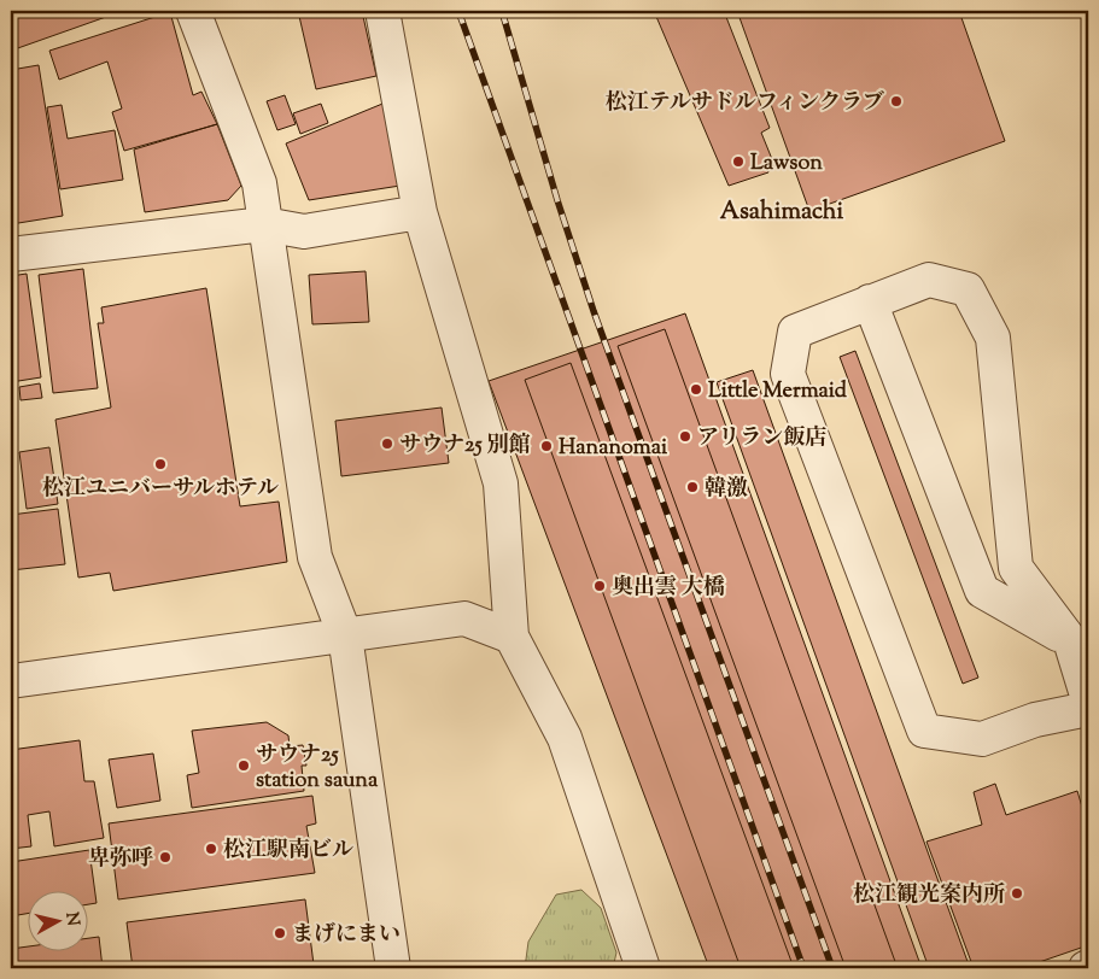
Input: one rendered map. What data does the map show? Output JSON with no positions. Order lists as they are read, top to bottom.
{
  "districts": ["Asahimachi"],
  "places": [
    "松江テルサドルフィンクラブ",
    "Lawson",
    "Little Mermaid",
    "アリラン飯店",
    "サウナ25 別館",
    "Hananomai",
    "松江ユニバーサルホテル",
    "韓激",
    "奥出雲 大橋",
    "サウナ25 station sauna",
    "松江駅南ビル",
    "卑弥呼",
    "松江観光案内所",
    "まげにまい"
  ],
  "north": "right"
}
